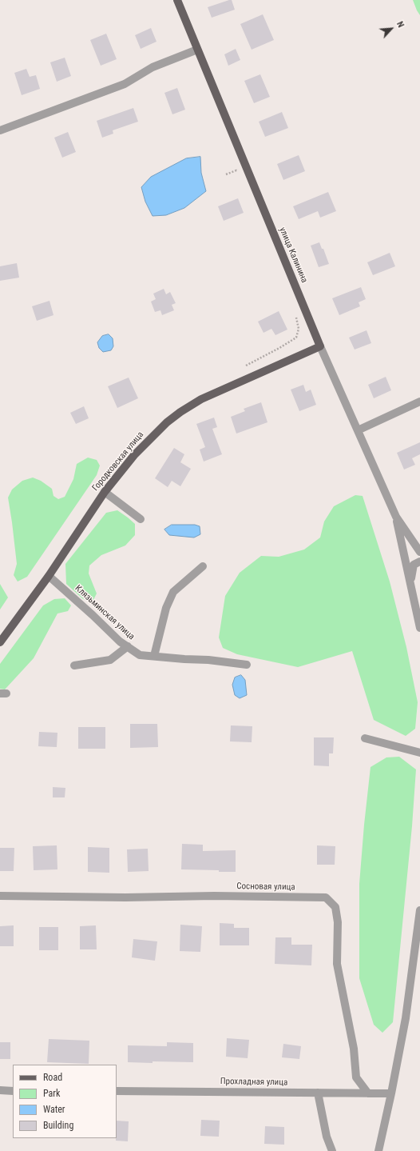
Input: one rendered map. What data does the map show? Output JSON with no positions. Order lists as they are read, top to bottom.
{
  "streets": {
    "main road": ["улица Калинина", "Городковская улица"],
    "street": ["Клязьминская улица", "Сосновая улица", "Прохладная улица"]
  },
  "crossings": [
    ["улица Калинина", "Городковская улица"],
    ["Городковская улица", "Клязьминская улица"],
    ["Сосновая улица", "Прохладная улица"]
  ],
  "legend": [
    "Road",
    "Park",
    "Water",
    "Building"
  ],
  "north": "top right"
}
